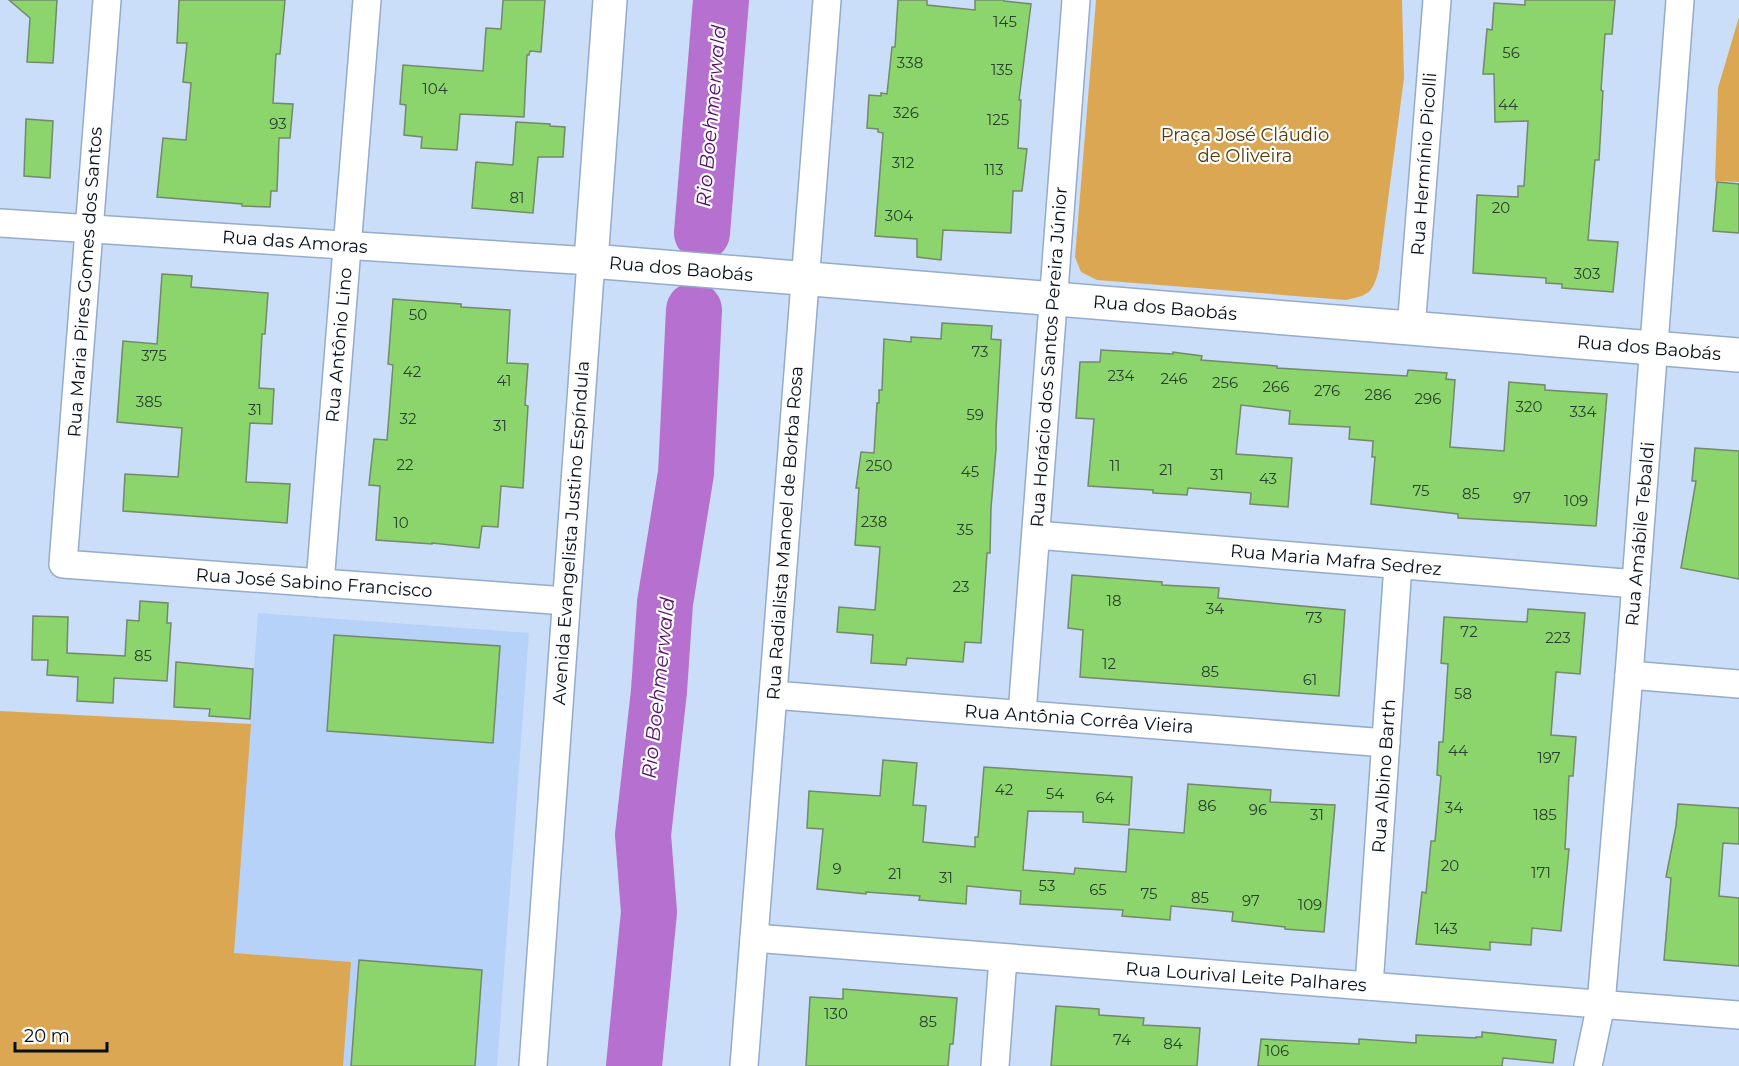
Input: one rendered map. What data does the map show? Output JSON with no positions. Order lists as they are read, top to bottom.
{
  "streets": {
    "street": [
      "Rua Hermínio Picolli",
      "Rua das Amoras",
      "Rua dos Baobás",
      "Rua Maria Pires Gomes dos Santos",
      "Rua Antônio Lino",
      "Rua Horácio dos Santos Pereira Júnior",
      "Avenida Evangelista Justino Espíndula",
      "Rua Radialista Manoel de Borba Rosa",
      "Rua Amábile Tebaldi",
      "Rua Maria Mafra Sedrez",
      "Rua José Sabino Francisco",
      "Rua Antônia Corrêa Vieira",
      "Rua Albino Barth",
      "Rua Lourival Leite Palhares"
    ]
  },
  "crossings": [
    ["Rua Hermínio Picolli", "Rua dos Baobás"],
    ["Rua das Amoras", "Rua dos Baobás"],
    ["Rua das Amoras", "Rua Maria Pires Gomes dos Santos"],
    ["Rua das Amoras", "Rua Antônio Lino"],
    ["Rua das Amoras", "Avenida Evangelista Justino Espíndula"],
    ["Rua dos Baobás", "Rua Horácio dos Santos Pereira Júnior"],
    ["Rua dos Baobás", "Avenida Evangelista Justino Espíndula"],
    ["Rua dos Baobás", "Rua Radialista Manoel de Borba Rosa"],
    ["Rua dos Baobás", "Rua Amábile Tebaldi"],
    ["Rua Maria Pires Gomes dos Santos", "Rua José Sabino Francisco"],
    ["Rua Antônio Lino", "Rua José Sabino Francisco"],
    ["Rua Horácio dos Santos Pereira Júnior", "Rua Maria Mafra Sedrez"],
    ["Rua Horácio dos Santos Pereira Júnior", "Rua Antônia Corrêa Vieira"],
    ["Avenida Evangelista Justino Espíndula", "Rua José Sabino Francisco"],
    ["Rua Radialista Manoel de Borba Rosa", "Rua Antônia Corrêa Vieira"],
    ["Rua Radialista Manoel de Borba Rosa", "Rua Lourival Leite Palhares"],
    ["Rua Amábile Tebaldi", "Rua Maria Mafra Sedrez"],
    ["Rua Amábile Tebaldi", "Rua Lourival Leite Palhares"],
    ["Rua Maria Mafra Sedrez", "Rua Albino Barth"],
    ["Rua Antônia Corrêa Vieira", "Rua Albino Barth"],
    ["Rua Albino Barth", "Rua Lourival Leite Palhares"]
  ],
  "water": ["Rio Boehmerwald"],
  "parks": ["Praça José Cláudio de Oliveira"],
  "house_numbers": [
    "145",
    "56",
    "338",
    "135",
    "104",
    "44",
    "326",
    "125",
    "93",
    "312",
    "113",
    "81",
    "20",
    "304",
    "303",
    "50",
    "73",
    "375",
    "42",
    "234",
    "246",
    "41",
    "256",
    "266",
    "276",
    "286",
    "296",
    "385",
    "320",
    "31",
    "334",
    "59",
    "32",
    "31",
    "22",
    "250",
    "11",
    "21",
    "45",
    "31",
    "43",
    "75",
    "85",
    "97",
    "109",
    "238",
    "10",
    "35",
    "23",
    "18",
    "34",
    "73",
    "72",
    "223",
    "85",
    "12",
    "85",
    "61",
    "58",
    "44",
    "197",
    "42",
    "54",
    "64",
    "86",
    "34",
    "96",
    "31",
    "185",
    "20",
    "9",
    "171",
    "21",
    "31",
    "53",
    "65",
    "75",
    "85",
    "97",
    "109",
    "143",
    "130",
    "85",
    "74",
    "84",
    "106"
  ],
  "scale_bar": "20 m"
}
